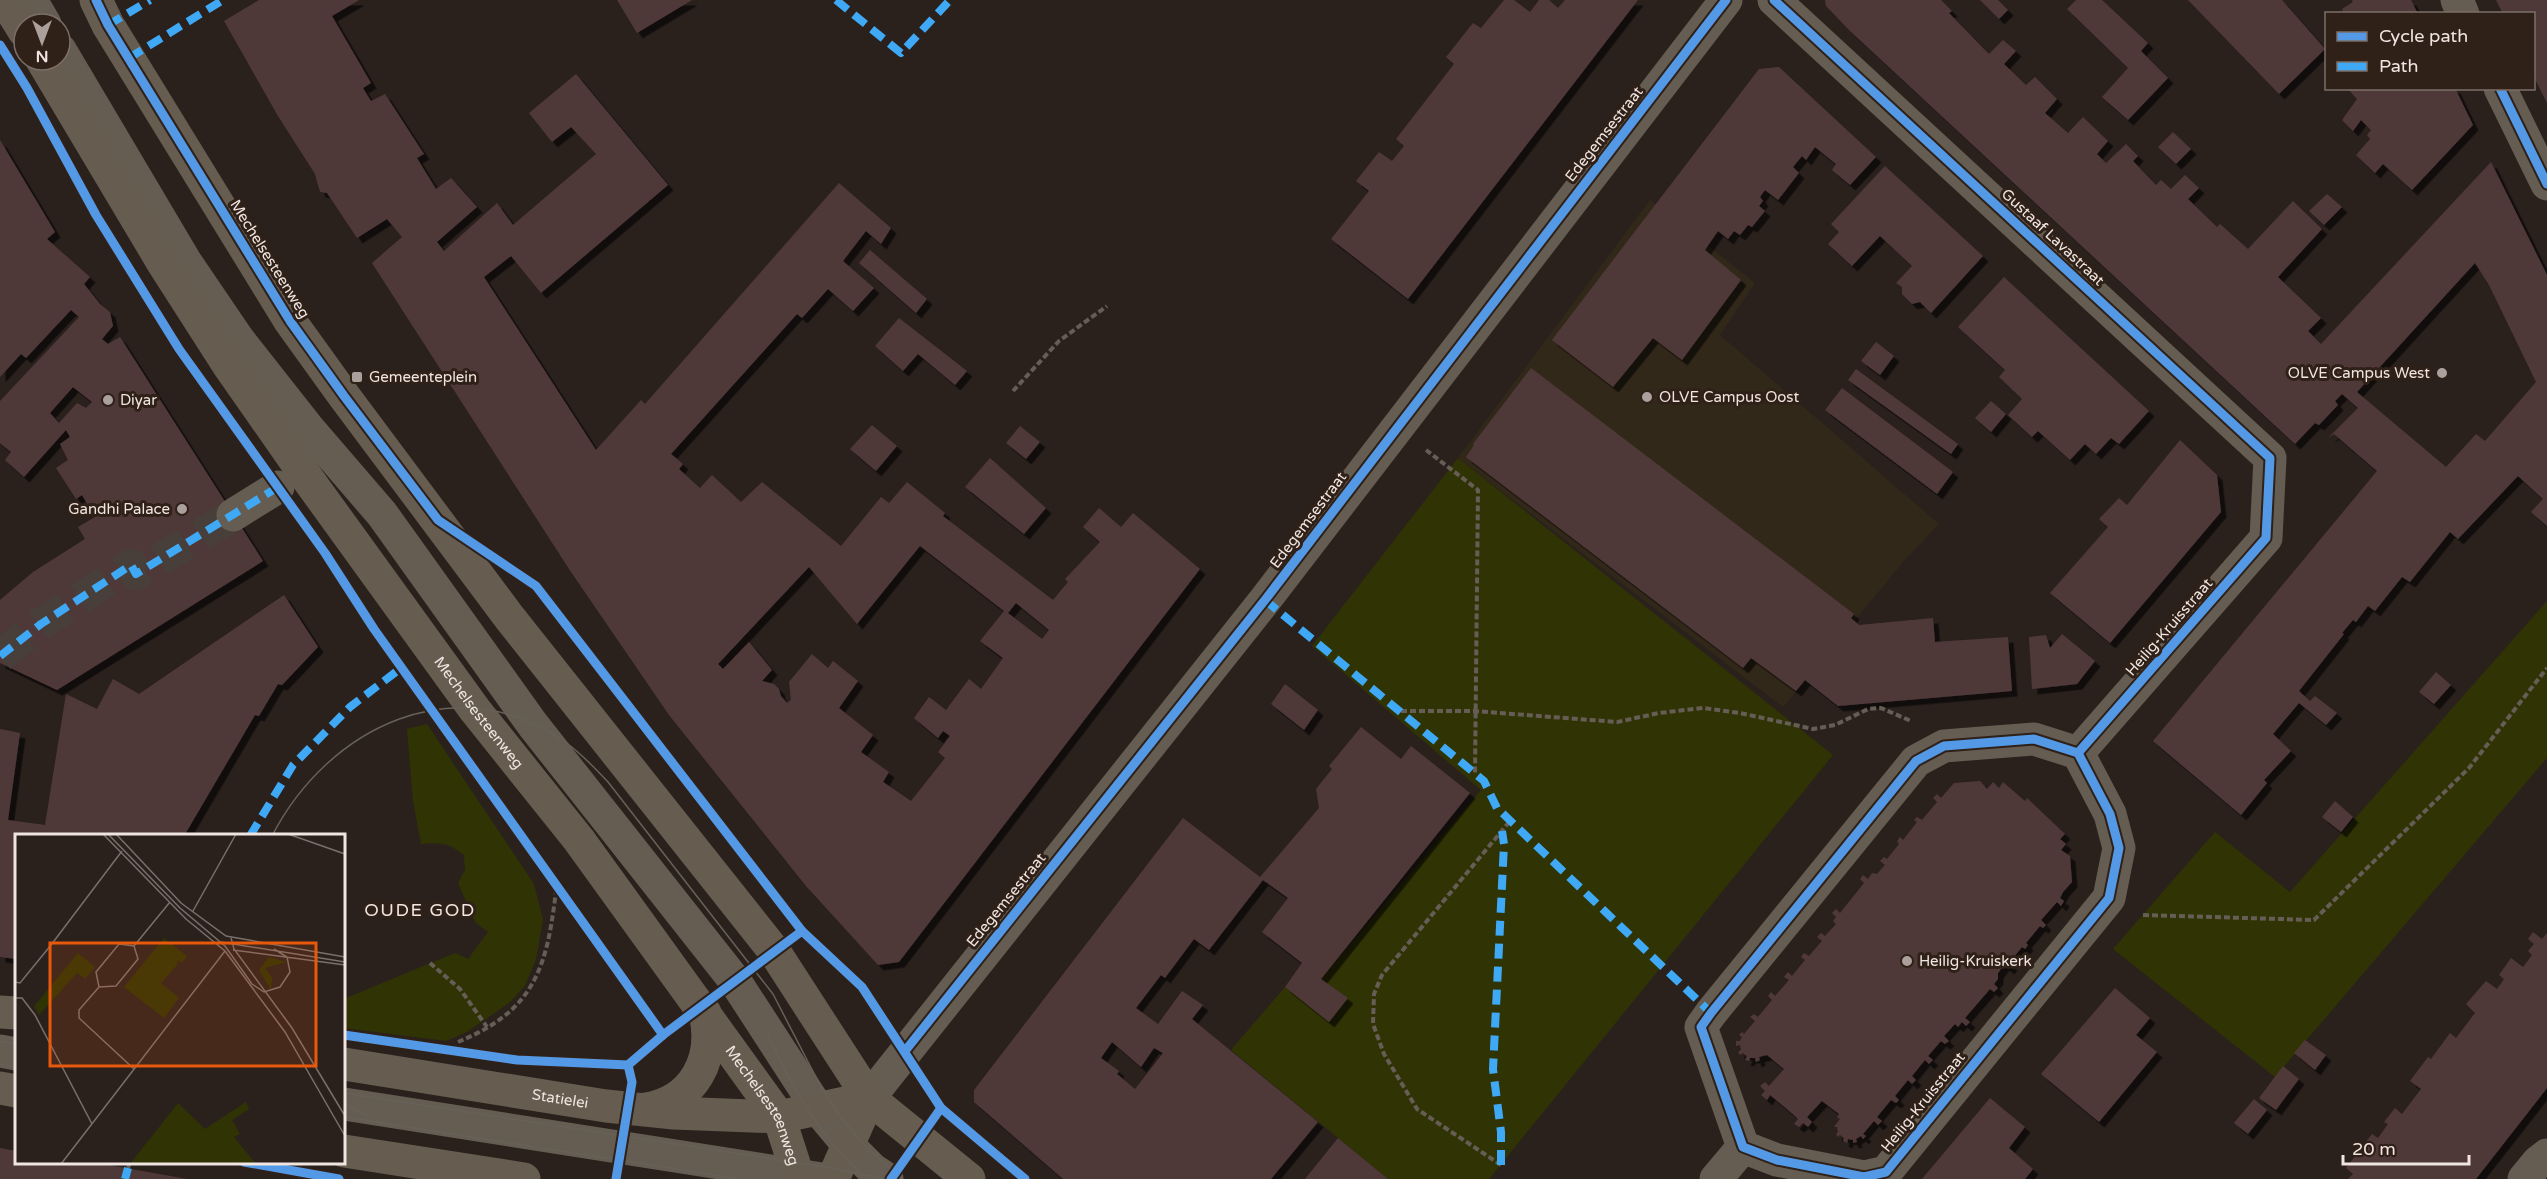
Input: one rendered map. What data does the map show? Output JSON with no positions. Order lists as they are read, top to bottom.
{
  "streets": {
    "main road": ["Mechelsesteenweg", "Statielei"],
    "street": ["Edegemsestraat", "Gustaaf Lavastraat", "Heilig-Kruisstraat"]
  },
  "crossings": [
    ["Edegemsestraat", "Mechelsesteenweg"],
    ["Edegemsestraat", "Statielei"],
    ["Gustaaf Lavastraat", "Heilig-Kruisstraat"],
    ["Mechelsesteenweg", "Statielei"]
  ],
  "districts": ["OUDE GOD"],
  "places": {
    "other": [
      "OLVE Campus West",
      "OLVE Campus Oost",
      "Diyar",
      "Gandhi Palace",
      "Heilig-Kruiskerk"
    ],
    "transit": ["Gemeenteplein"]
  },
  "legend": ["Cycle path", "Path"],
  "scale_bar": "20 m",
  "north": "bottom"
}
